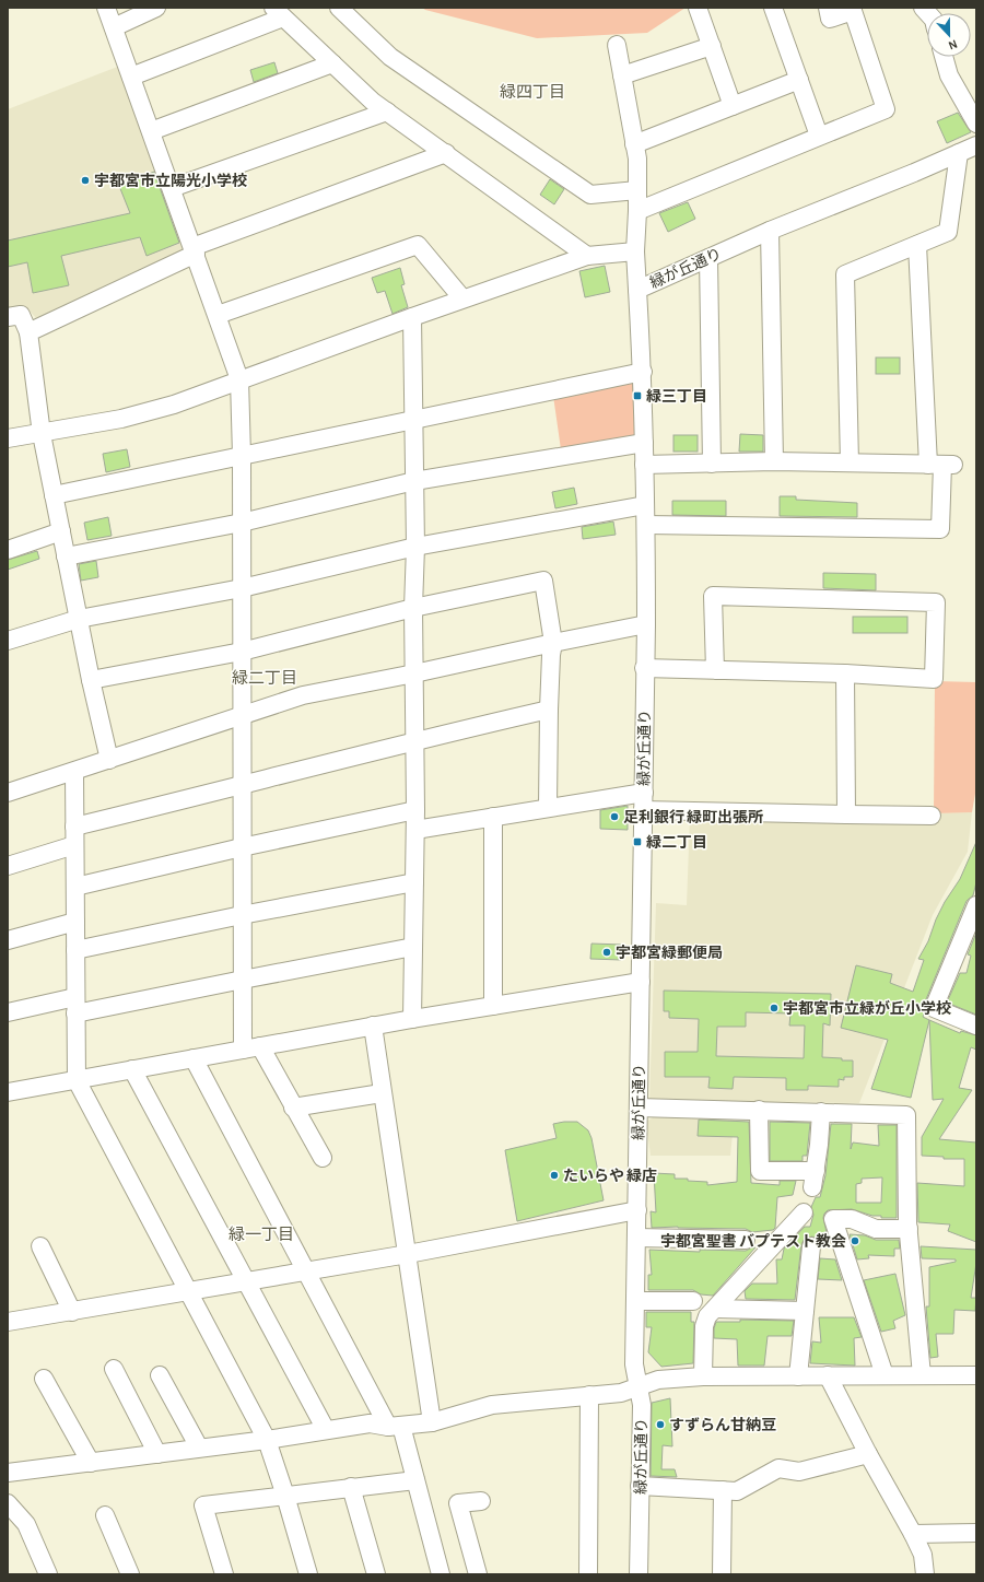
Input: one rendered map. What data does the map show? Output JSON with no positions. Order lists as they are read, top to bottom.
{
  "streets": {
    "street": ["緑が丘通り"]
  },
  "districts": ["緑四丁目", "緑二丁目", "緑一丁目"],
  "places": {
    "other": [
      "宇都宮市立陽光小学校",
      "足利銀行 緑町出張所",
      "宇都宮緑郵便局",
      "宇都宮市立緑が丘小学校",
      "たいらや 緑店",
      "宇都宮聖書 バプテスト教会",
      "すずらん甘納豆"
    ],
    "transit": ["緑三丁目", "緑二丁目"]
  },
  "north": "bottom"
}
